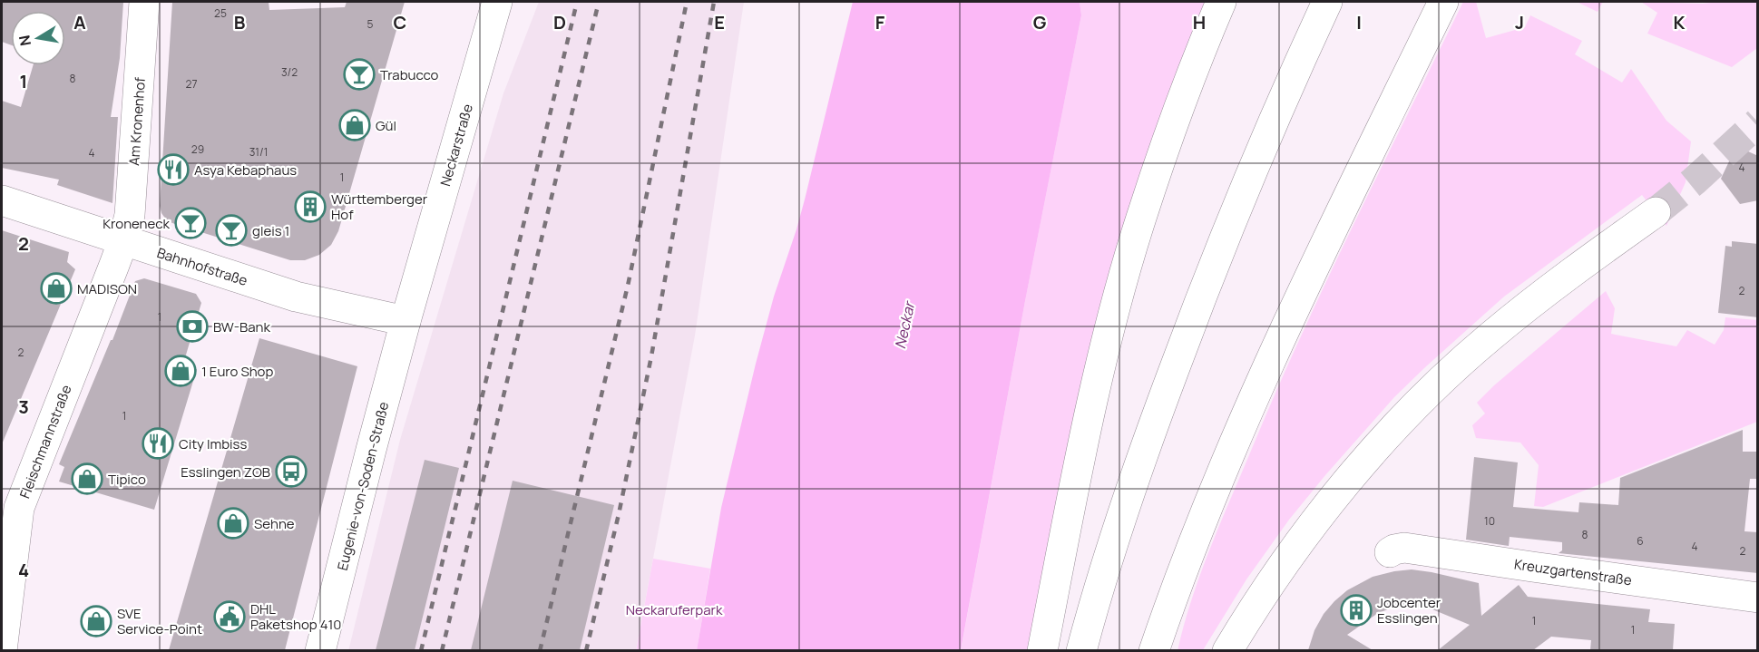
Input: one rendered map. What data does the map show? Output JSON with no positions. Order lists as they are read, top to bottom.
{
  "streets": {
    "main road": [
      "Am Kronenhof",
      "Neckarstraße",
      "Bahnhofstraße",
      "Fleischmannstraße",
      "Eugenie-von-Soden-Straße",
      "Kreuzgartenstraße"
    ]
  },
  "crossings": [
    ["Am Kronenhof", "Bahnhofstraße"],
    ["Am Kronenhof", "Fleischmannstraße"],
    ["Neckarstraße", "Bahnhofstraße"],
    ["Neckarstraße", "Eugenie-von-Soden-Straße"],
    ["Bahnhofstraße", "Fleischmannstraße"],
    ["Bahnhofstraße", "Eugenie-von-Soden-Straße"]
  ],
  "water": ["Neckar"],
  "parks": ["Neckaruferpark"],
  "places": {
    "bar": ["Trabucco", "Kroneneck", "gleis 1"],
    "shop": [
      "Gül",
      "MADISON",
      "1 Euro Shop",
      "Tipico",
      "Sehne",
      "SVE Service-Point"
    ],
    "restaurant": ["Asya Kebaphaus", "City Imbiss"],
    "building": ["Württemberger Hof", "Jobcenter Esslingen"],
    "bank": ["BW-Bank"],
    "bus stop": ["Esslingen ZOB"],
    "public building": ["DHL Paketshop 410"]
  },
  "house_numbers": [
    "25",
    "5",
    "3/2",
    "8",
    "27",
    "29",
    "31/1",
    "4",
    "4",
    "1",
    "2",
    "1",
    "2",
    "1",
    "10",
    "8",
    "6",
    "4",
    "2",
    "1",
    "1"
  ],
  "north": "left",
  "grid": {
    "columns": [
      "A",
      "B",
      "C",
      "D",
      "E",
      "F",
      "G",
      "H",
      "I",
      "J",
      "K"
    ],
    "rows": [
      "1",
      "2",
      "3",
      "4"
    ]
  }
}
